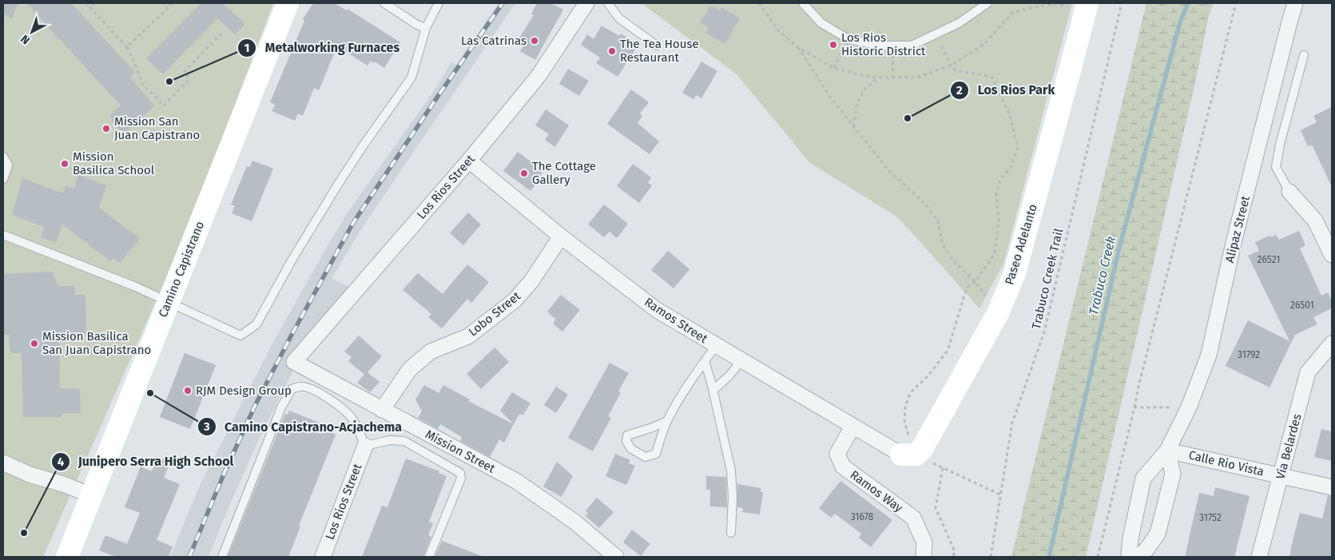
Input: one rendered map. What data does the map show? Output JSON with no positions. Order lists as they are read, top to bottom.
{
  "streets": {
    "main road": ["Paseo Adelanto", "Camino Capistrano"],
    "street": [
      "Los Rios Street",
      "Alipaz Street",
      "Lobo Street",
      "Ramos Street",
      "Via Belardes",
      "Mission Street",
      "Calle Rio Vista",
      "Ramos Way"
    ],
    "path": ["Trabuco Creek Trail"]
  },
  "crossings": [
    ["Los Rios Street", "Ramos Street"],
    ["Los Rios Street", "Mission Street"],
    ["Alipaz Street", "Calle Rio Vista"],
    ["Paseo Adelanto", "Ramos Street"],
    ["Lobo Street", "Ramos Street"],
    ["Lobo Street", "Mission Street"],
    ["Ramos Street", "Ramos Way"],
    ["Via Belardes", "Calle Rio Vista"]
  ],
  "water": ["Trabuco Creek"],
  "places": [
    "Las Catrinas",
    "Los Rios Historic District",
    "The Tea House Restaurant",
    "Metalworking Furnaces",
    "Los Rios Park",
    "Mission San Juan Capistrano",
    "Mission Basilica School",
    "The Cottage Gallery",
    "Mission Basilica San Juan Capistrano",
    "RJM Design Group",
    "Camino Capistrano-Acjachema",
    "Junipero Serra High School"
  ],
  "house_numbers": [
    "26521",
    "26501",
    "31792",
    "31678",
    "31752"
  ],
  "north": "bottom left"
}
